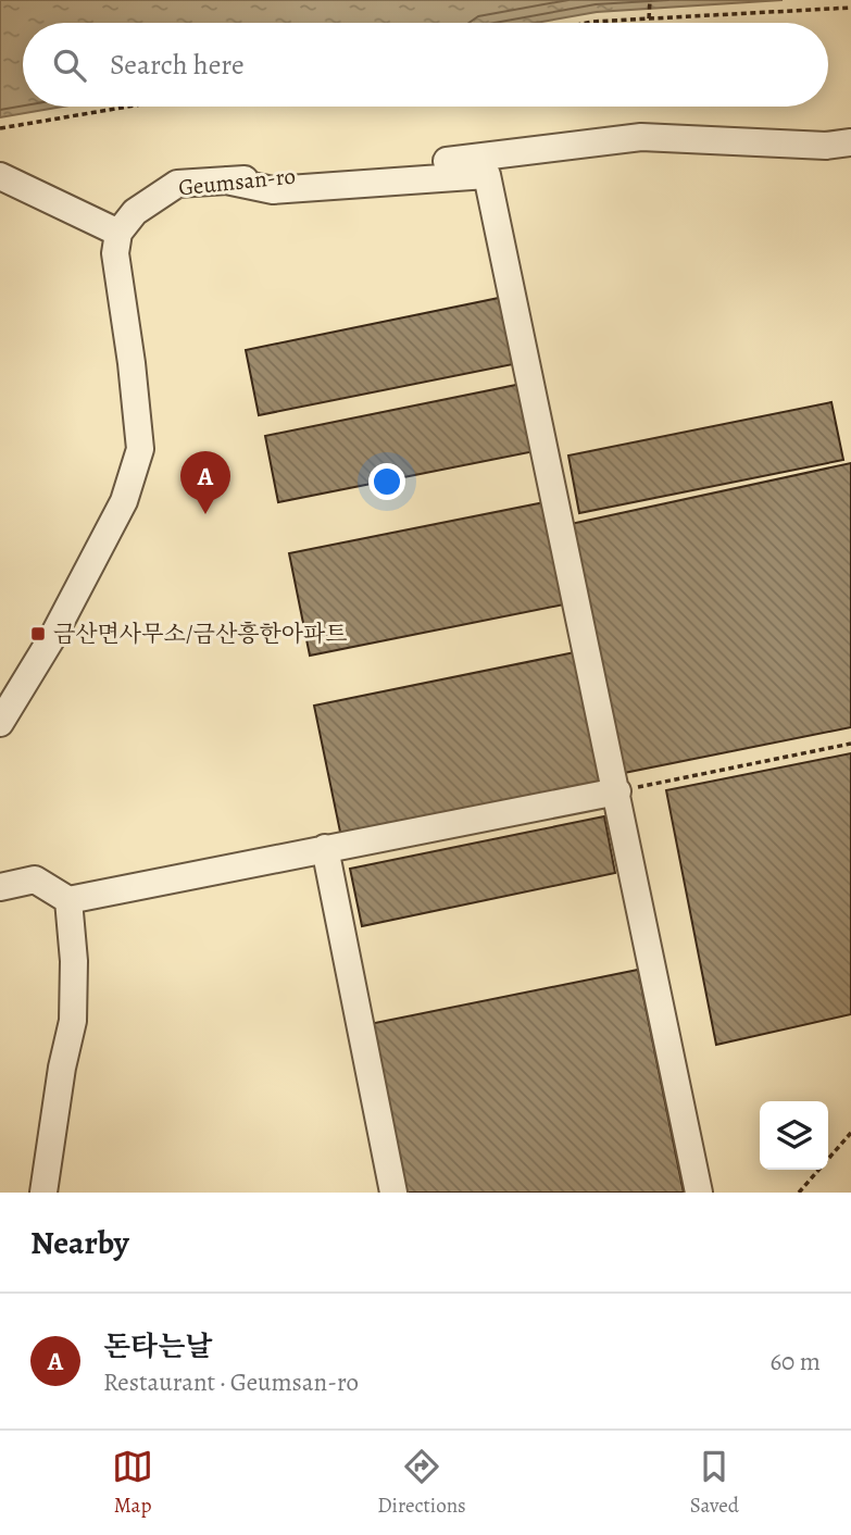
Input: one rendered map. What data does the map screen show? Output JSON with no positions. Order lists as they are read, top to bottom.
{
  "streets": {
    "street": ["Geumsan-ro"]
  },
  "places": {
    "transit": ["금산면사무소/금산흥한아파트"]
  },
  "page": {
    "search": "Search here",
    "pins": "A",
    "heading": "Nearby",
    "list": [
      {
        "mark": "A",
        "name": "돈타는날",
        "note": "Restaurant · Geumsan-ro",
        "value": "60 m"
      }
    ],
    "nav": ["Map", "Directions", "Saved"]
  }
}
